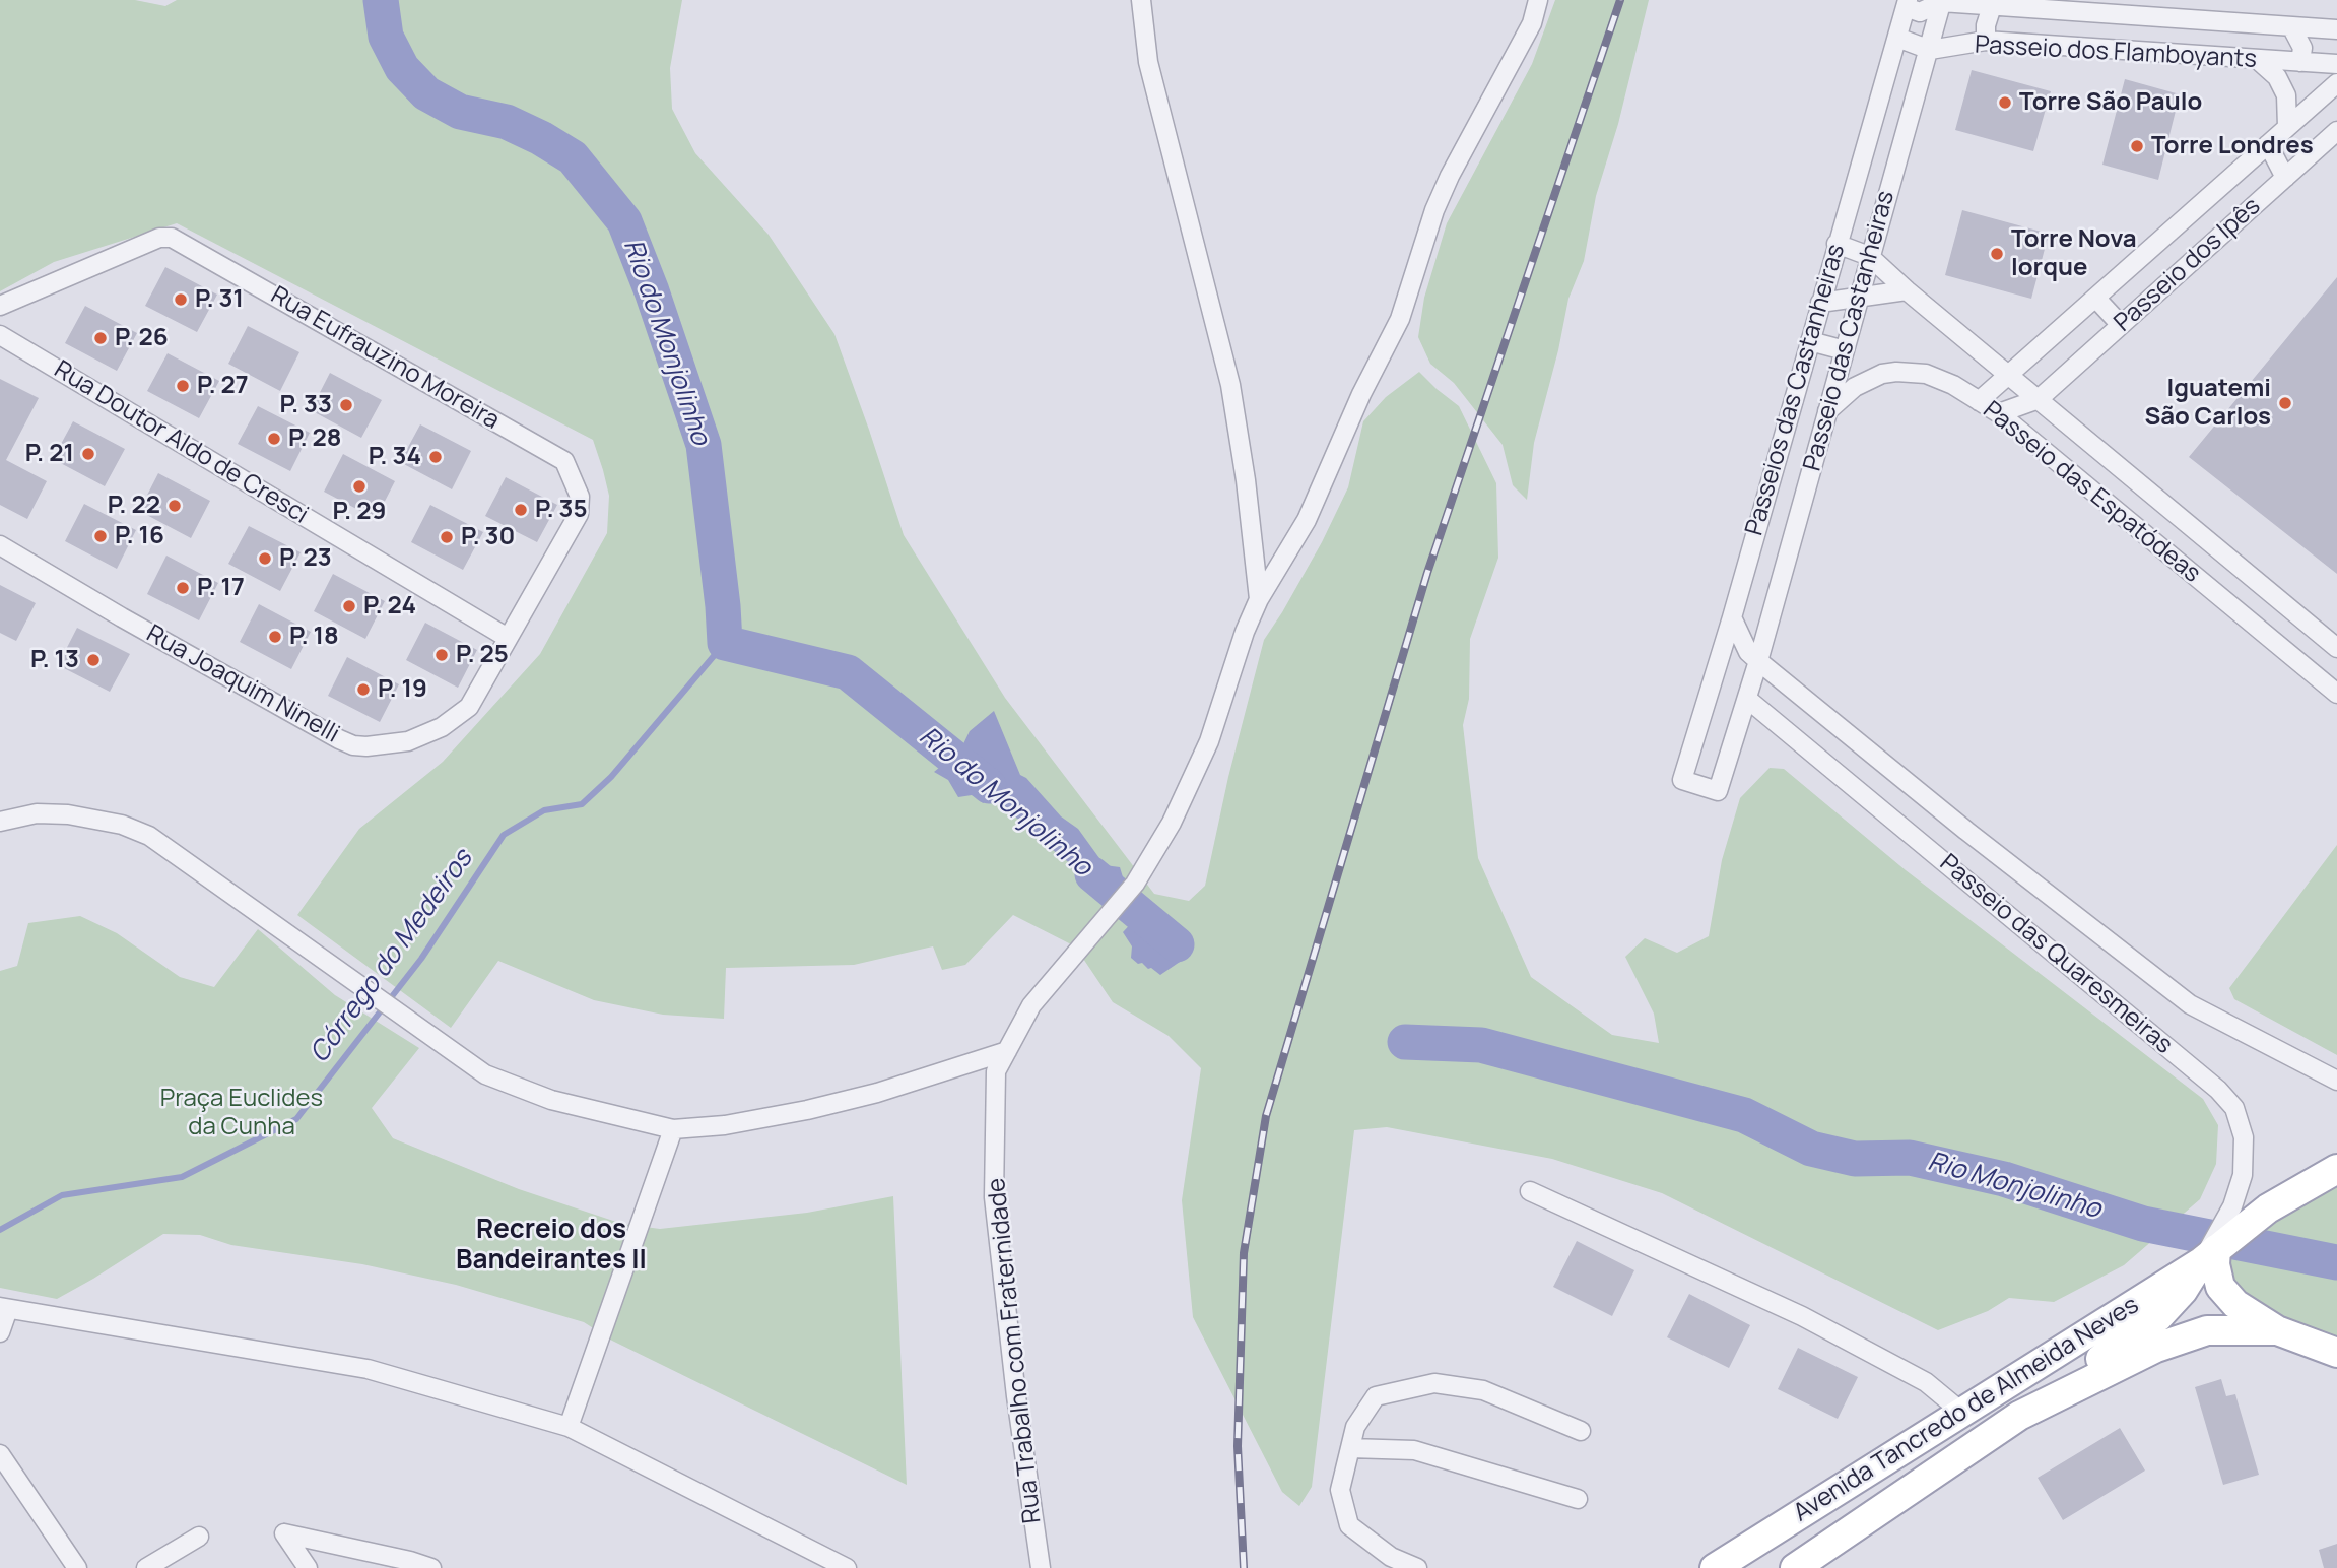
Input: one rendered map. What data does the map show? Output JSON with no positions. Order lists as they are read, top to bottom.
{
  "streets": {
    "main road": ["Avenida Tancredo de Almeida Neves"],
    "street": [
      "Passeio dos Flamboyants",
      "Passeio dos Ipês",
      "Passeio das Castanheiras",
      "Rua Eufrauzino Moreira",
      "Passeios das Castanheiras",
      "Rua Doutor Aldo de Cresci",
      "Passeio das Espatódeas",
      "Rua Joaquim Ninelli",
      "Passeio das Quaresmeiras",
      "Rua Trabalho com Fraternidade"
    ]
  },
  "crossings": [
    ["Passeio dos Flamboyants", "Passeio das Castanheiras"],
    ["Passeio dos Flamboyants", "Passeios das Castanheiras"],
    ["Passeio dos Ipês", "Passeio das Espatódeas"],
    ["Passeio das Castanheiras", "Passeio das Espatódeas"],
    ["Passeio das Castanheiras", "Passeio das Quaresmeiras"],
    ["Rua Eufrauzino Moreira", "Rua Joaquim Ninelli"],
    ["Passeios das Castanheiras", "Passeio das Quaresmeiras"],
    ["Rua Doutor Aldo de Cresci", "Rua Joaquim Ninelli"],
    ["Passeio das Quaresmeiras", "Avenida Tancredo de Almeida Neves"]
  ],
  "districts": ["Recreio dos Bandeirantes II"],
  "water": ["Rio do Monjolinho", "Córrego do Medeiros", "Rio Monjolinho"],
  "parks": ["Praça Euclides da Cunha"],
  "places": [
    "Torre São Paulo",
    "Torre Londres",
    "Torre Nova Iorque",
    "P. 31",
    "P. 26",
    "P. 27",
    "Iguatemi São Carlos",
    "P. 33",
    "P. 28",
    "P. 21",
    "P. 34",
    "P. 29",
    "P. 22",
    "P. 35",
    "P. 16",
    "P. 30",
    "P. 23",
    "P. 17",
    "P. 24",
    "P. 18",
    "P. 25",
    "P. 13",
    "P. 19"
  ]
}
